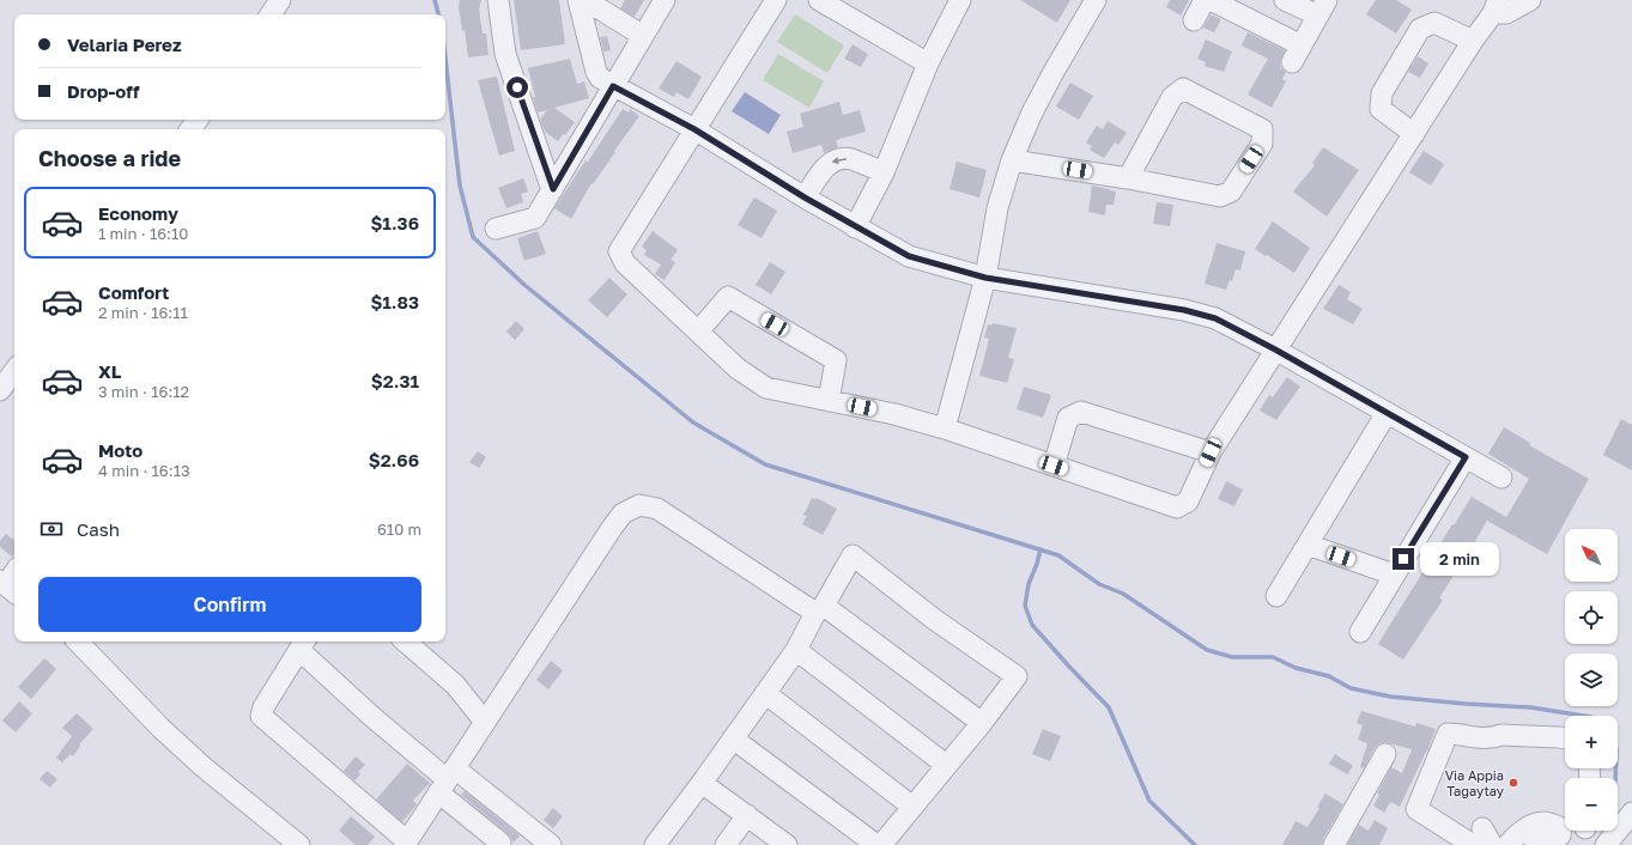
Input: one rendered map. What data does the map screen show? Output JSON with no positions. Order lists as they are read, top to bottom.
{
  "places": ["Via Appia Tagaytay"],
  "north": "top left",
  "page": {
    "banner": ["Velaria Perez", "Drop-off"],
    "heading": "Choose a ride",
    "list": [
      {
        "name": "Economy",
        "note": "1 min · 16:10",
        "value": "$1.36"
      },
      {
        "name": "Comfort",
        "note": "2 min · 16:11",
        "value": "$1.83"
      },
      {
        "name": "XL",
        "note": "3 min · 16:12",
        "value": "$2.31"
      },
      {
        "name": "Moto",
        "note": "4 min · 16:13",
        "value": "$2.66"
      }
    ],
    "pay": ["Cash", "610 m"],
    "map_buttons": ["+", "−"],
    "bubble": "2 min",
    "buttons": "Confirm"
  }
}
